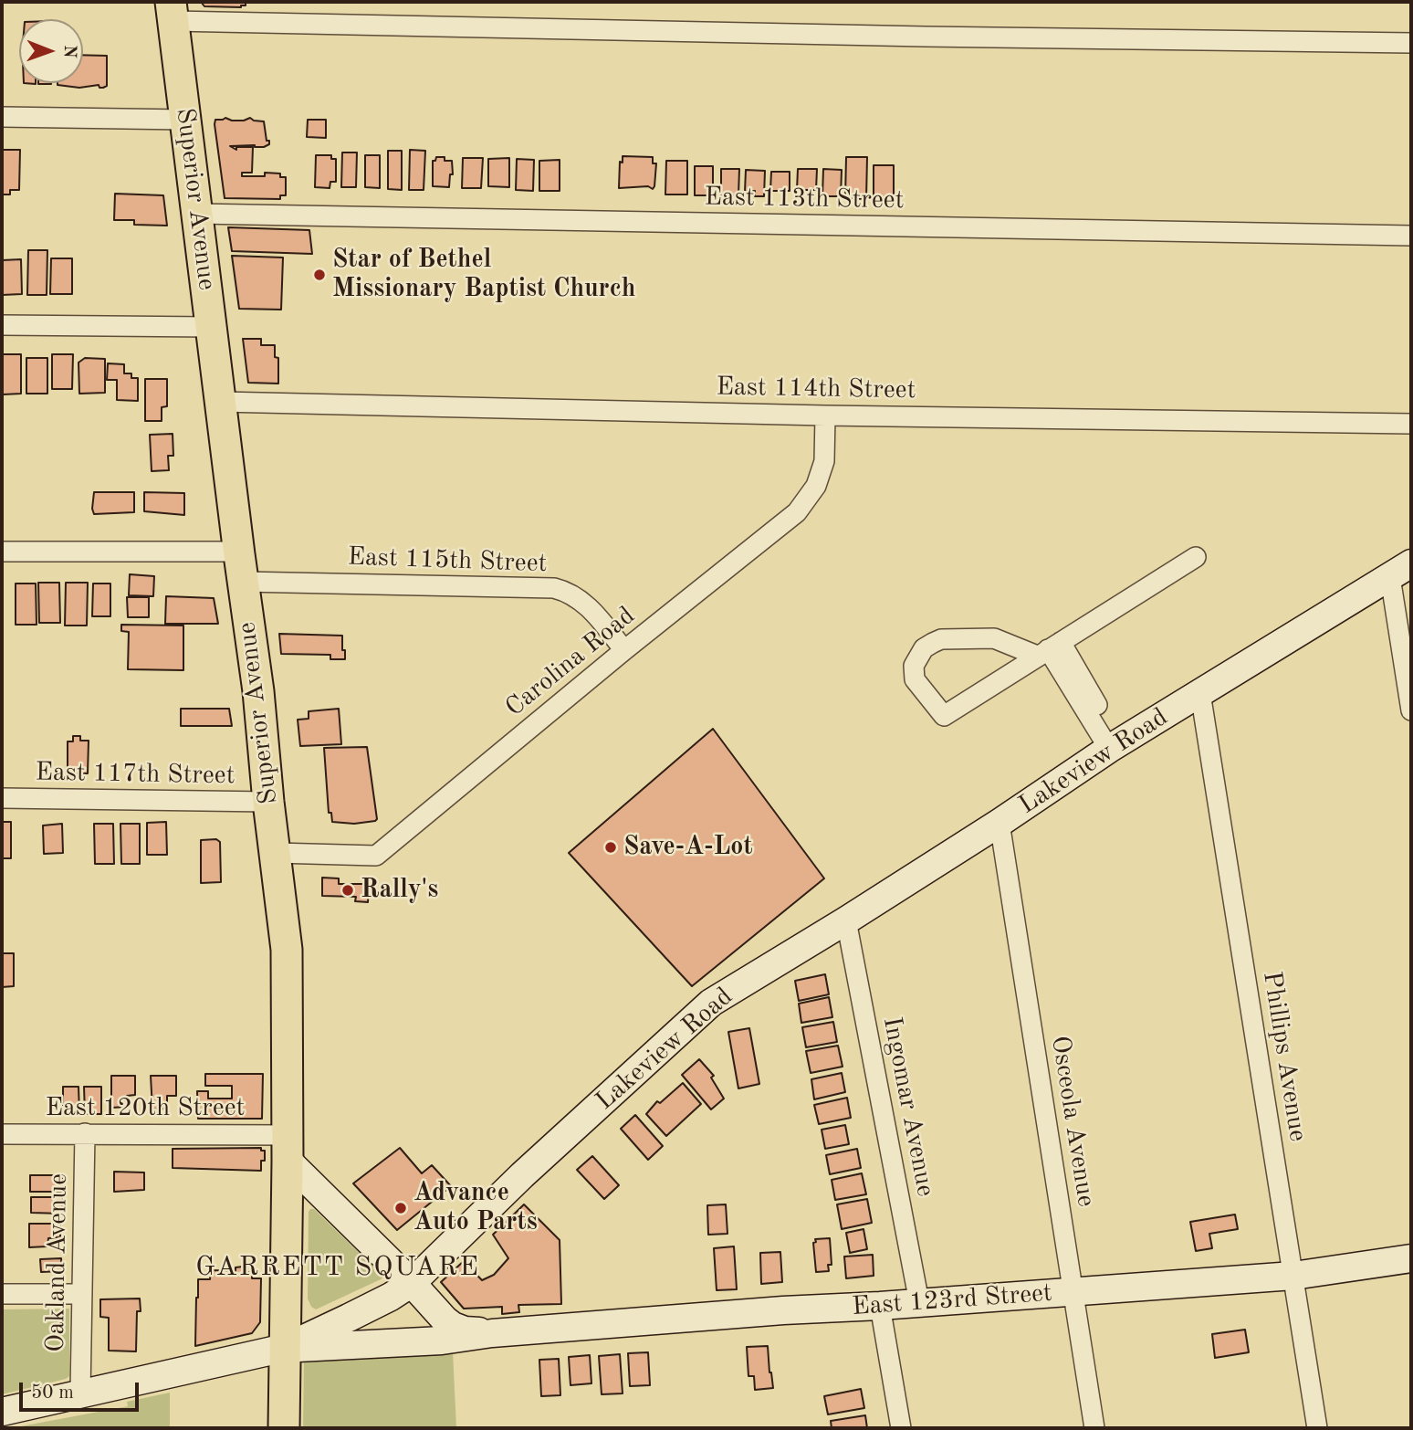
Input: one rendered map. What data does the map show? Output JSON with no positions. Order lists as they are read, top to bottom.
{
  "streets": {
    "main road": ["Superior Avenue"],
    "street": [
      "East 113th Street",
      "East 114th Street",
      "East 115th Street",
      "Carolina Road",
      "Lakeview Road",
      "East 117th Street",
      "Phillips Avenue",
      "Ingomar Avenue",
      "East 120th Street",
      "Osceola Avenue",
      "Oakland Avenue",
      "East 123rd Street"
    ]
  },
  "crossings": [
    ["Superior Avenue", "East 113th Street"],
    ["Superior Avenue", "East 114th Street"],
    ["Superior Avenue", "East 115th Street"],
    ["Superior Avenue", "Carolina Road"],
    ["Superior Avenue", "Lakeview Road"],
    ["Superior Avenue", "East 117th Street"],
    ["Superior Avenue", "East 120th Street"],
    ["East 114th Street", "Carolina Road"],
    ["East 115th Street", "Carolina Road"],
    ["Lakeview Road", "Phillips Avenue"],
    ["Lakeview Road", "Ingomar Avenue"],
    ["Lakeview Road", "Osceola Avenue"],
    ["Lakeview Road", "Oakland Avenue"],
    ["Phillips Avenue", "East 123rd Street"],
    ["Ingomar Avenue", "East 123rd Street"],
    ["East 120th Street", "Oakland Avenue"],
    ["Osceola Avenue", "East 123rd Street"]
  ],
  "districts": ["GARRETT SQUARE"],
  "places": [
    "Star of Bethel Missionary Baptist Church",
    "Save-A-Lot",
    "Rally's",
    "Advance Auto Parts"
  ],
  "scale_bar": "50 m",
  "north": "right"
}
